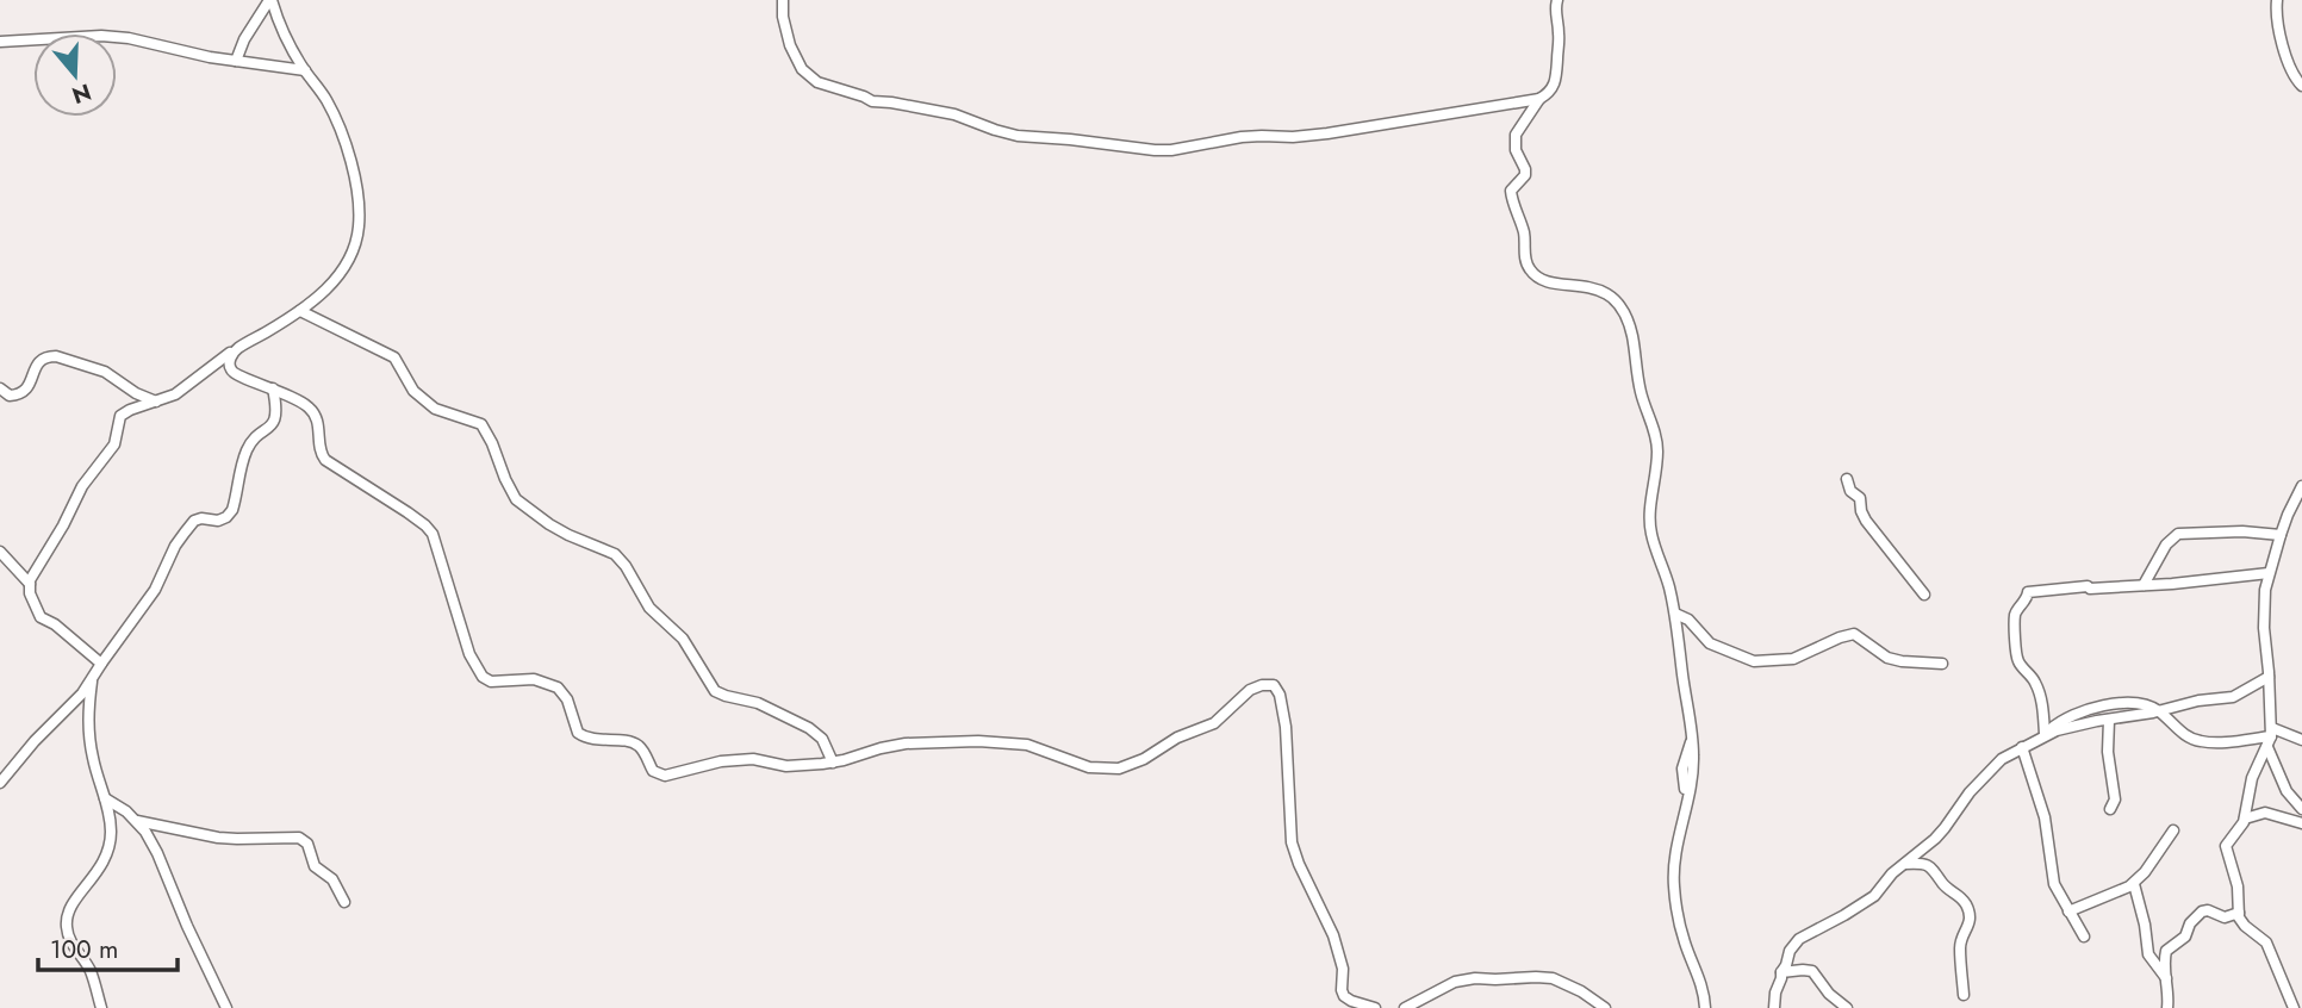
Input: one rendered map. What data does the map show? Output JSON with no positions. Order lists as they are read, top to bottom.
{
  "scale_bar": "100 m",
  "north": "bottom"
}
